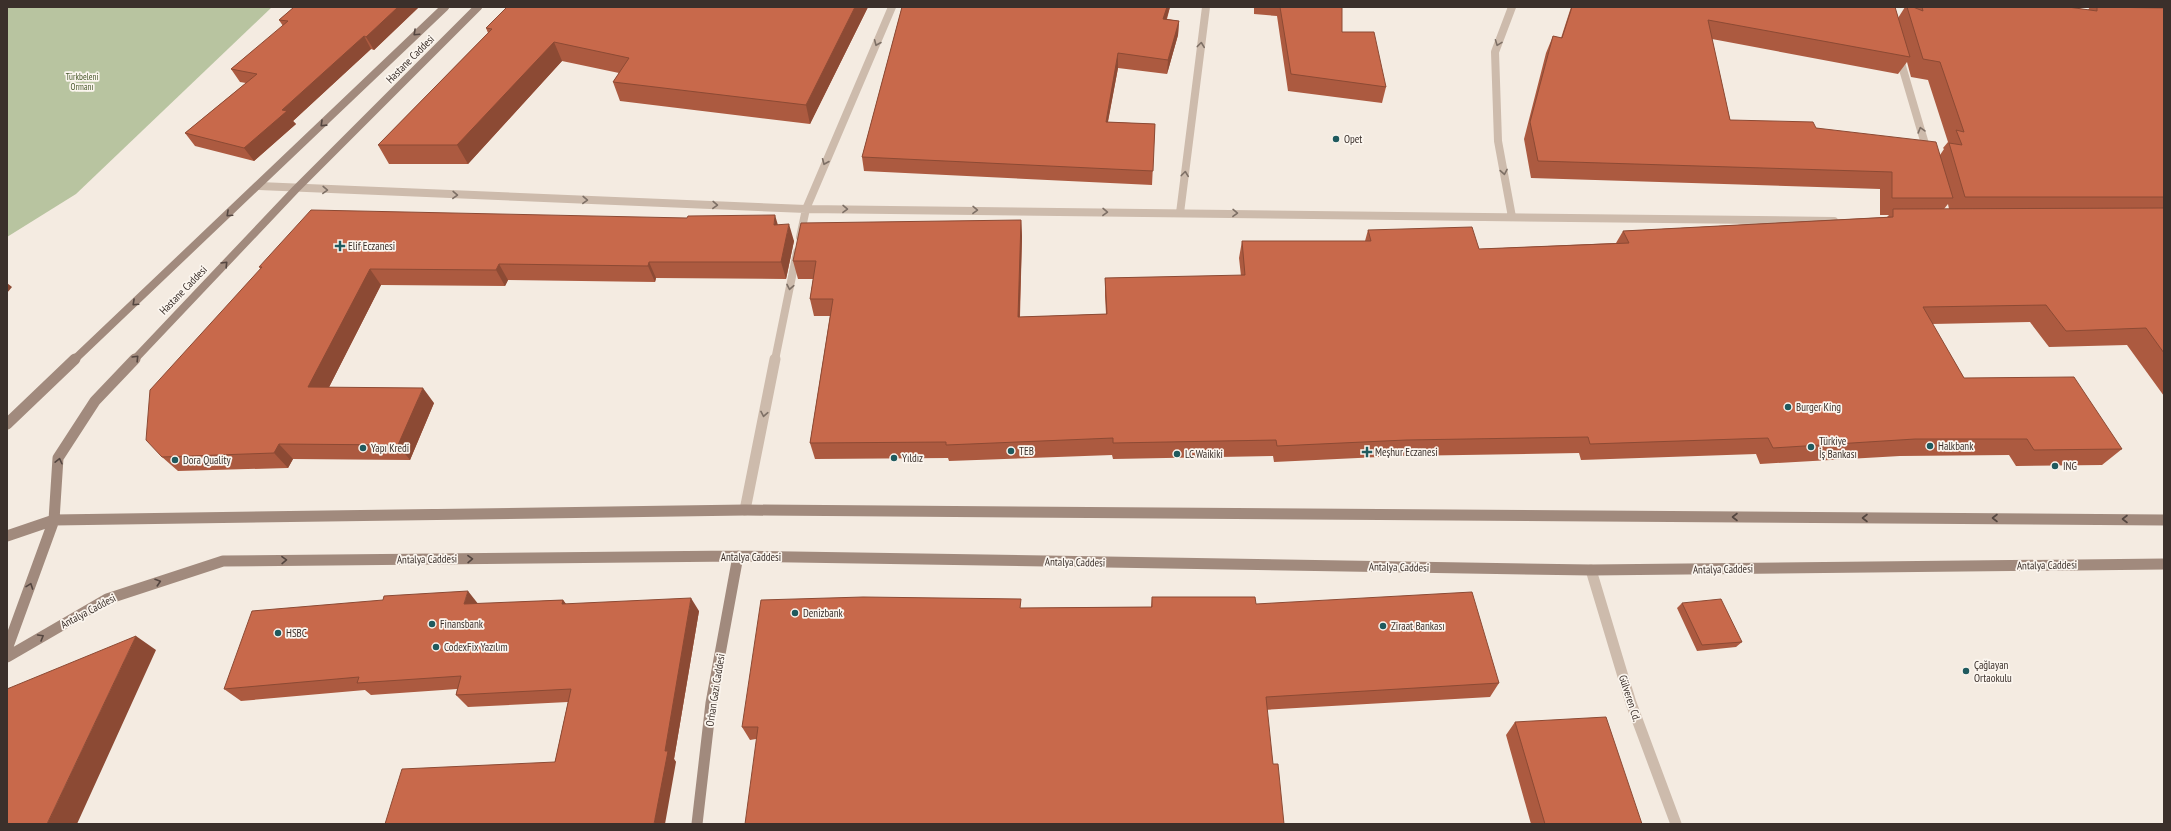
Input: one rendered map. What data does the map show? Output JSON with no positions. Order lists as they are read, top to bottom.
{
  "streets": {
    "main road": ["Hastane Caddesi", "Antalya Caddesi", "Orhan Gazi Caddesi"],
    "street": ["Gülveren Cd."]
  },
  "crossings": [
    ["Antalya Caddesi", "Orhan Gazi Caddesi"],
    ["Antalya Caddesi", "Gülveren Cd."]
  ],
  "parks": ["Türkbeleni Ormanı"],
  "places": {
    "other": [
      "Opet",
      "Burger King",
      "Halkbank",
      "Türkiye İş Bankası",
      "Yapı Kredi",
      "TEB",
      "LC Waikiki",
      "Yıldız",
      "Dora Quality",
      "ING",
      "Denizbank",
      "Finansbank",
      "Ziraat Bankası",
      "HSBC",
      "CodexFix Yazılım",
      "Çağlayan Ortaokulu"
    ],
    "health": ["Elif Eczanesi", "Meşhur Eczanesi"]
  }
}
